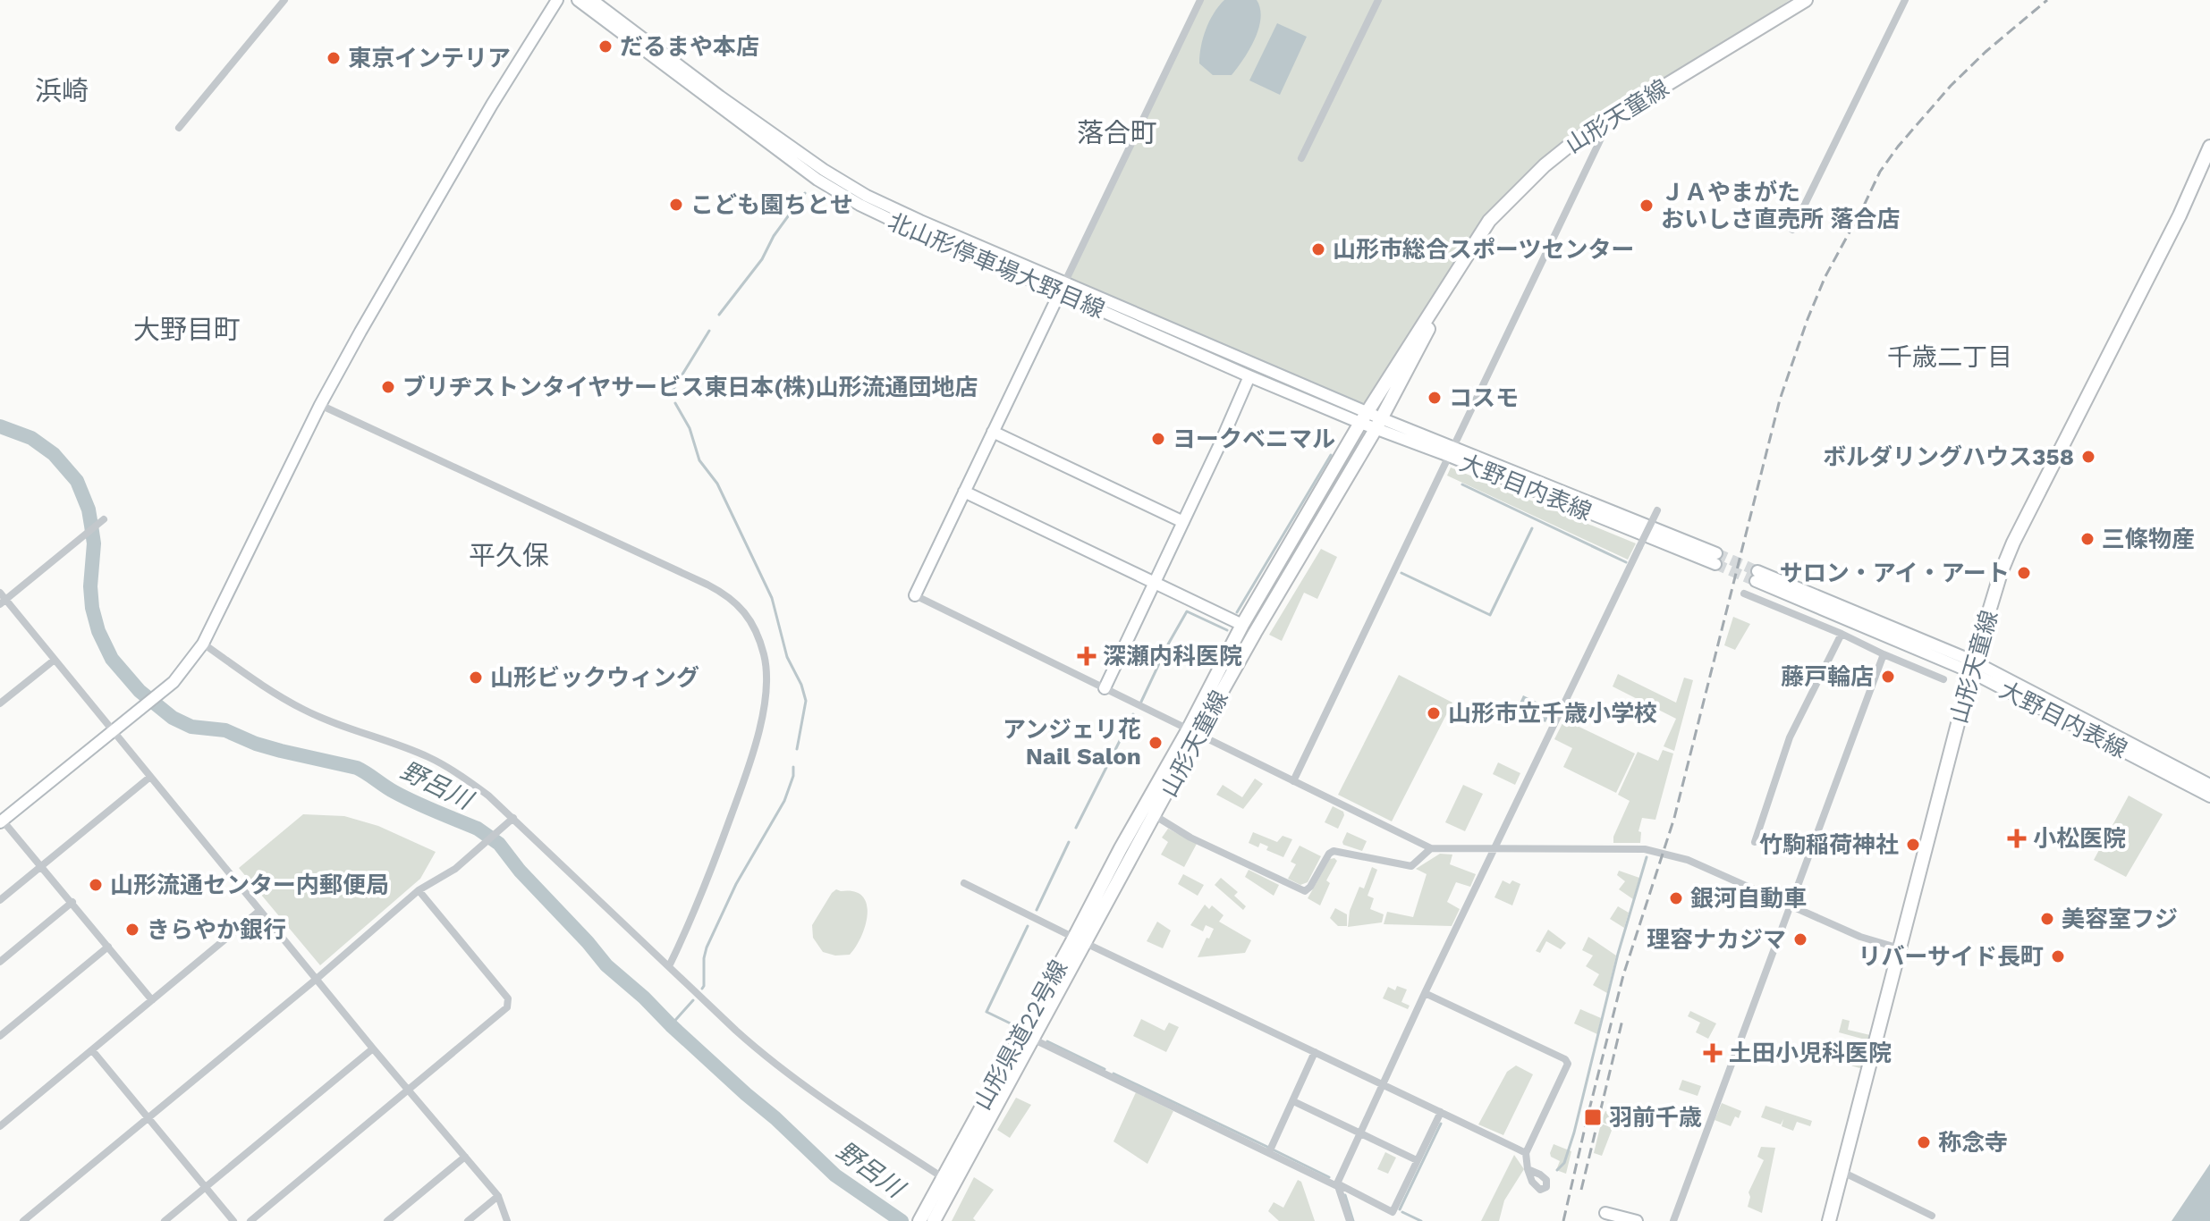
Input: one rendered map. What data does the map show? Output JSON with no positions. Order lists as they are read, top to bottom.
{
  "streets": {
    "main road": [
      "山形天童線",
      "北山形停車場大野目線",
      "大野目内表線",
      "山形県道22号線"
    ]
  },
  "crossings": [
    ["山形天童線", "北山形停車場大野目線"],
    ["山形天童線", "大野目内表線"],
    ["山形天童線", "山形県道22号線"],
    ["北山形停車場大野目線", "大野目内表線"]
  ],
  "districts": [
    "浜崎",
    "落合町",
    "大野目町",
    "千歳二丁目",
    "平久保"
  ],
  "water": ["野呂川"],
  "places": {
    "other": [
      "だるまや本店",
      "東京インテリア",
      "こども園ちとせ",
      "ＪＡやまがた おいしさ直売所 落合店",
      "山形市総合スポーツセンター",
      "ブリヂストンタイヤサービス東日本(株)山形流通団地店",
      "コスモ",
      "ヨークベニマル",
      "ボルダリングハウス358",
      "三條物産",
      "サロン・アイ・アート",
      "藤戸輪店",
      "山形ビックウィング",
      "山形市立千歳小学校",
      "アンジェリ花 Nail Salon",
      "竹駒稲荷神社",
      "山形流通センター内郵便局",
      "銀河自動車",
      "美容室フジ",
      "きらやか銀行",
      "理容ナカジマ",
      "リバーサイド長町",
      "称念寺"
    ],
    "health": ["深瀬内科医院", "小松医院", "土田小児科医院"],
    "transit": ["羽前千歳"]
  }
}
